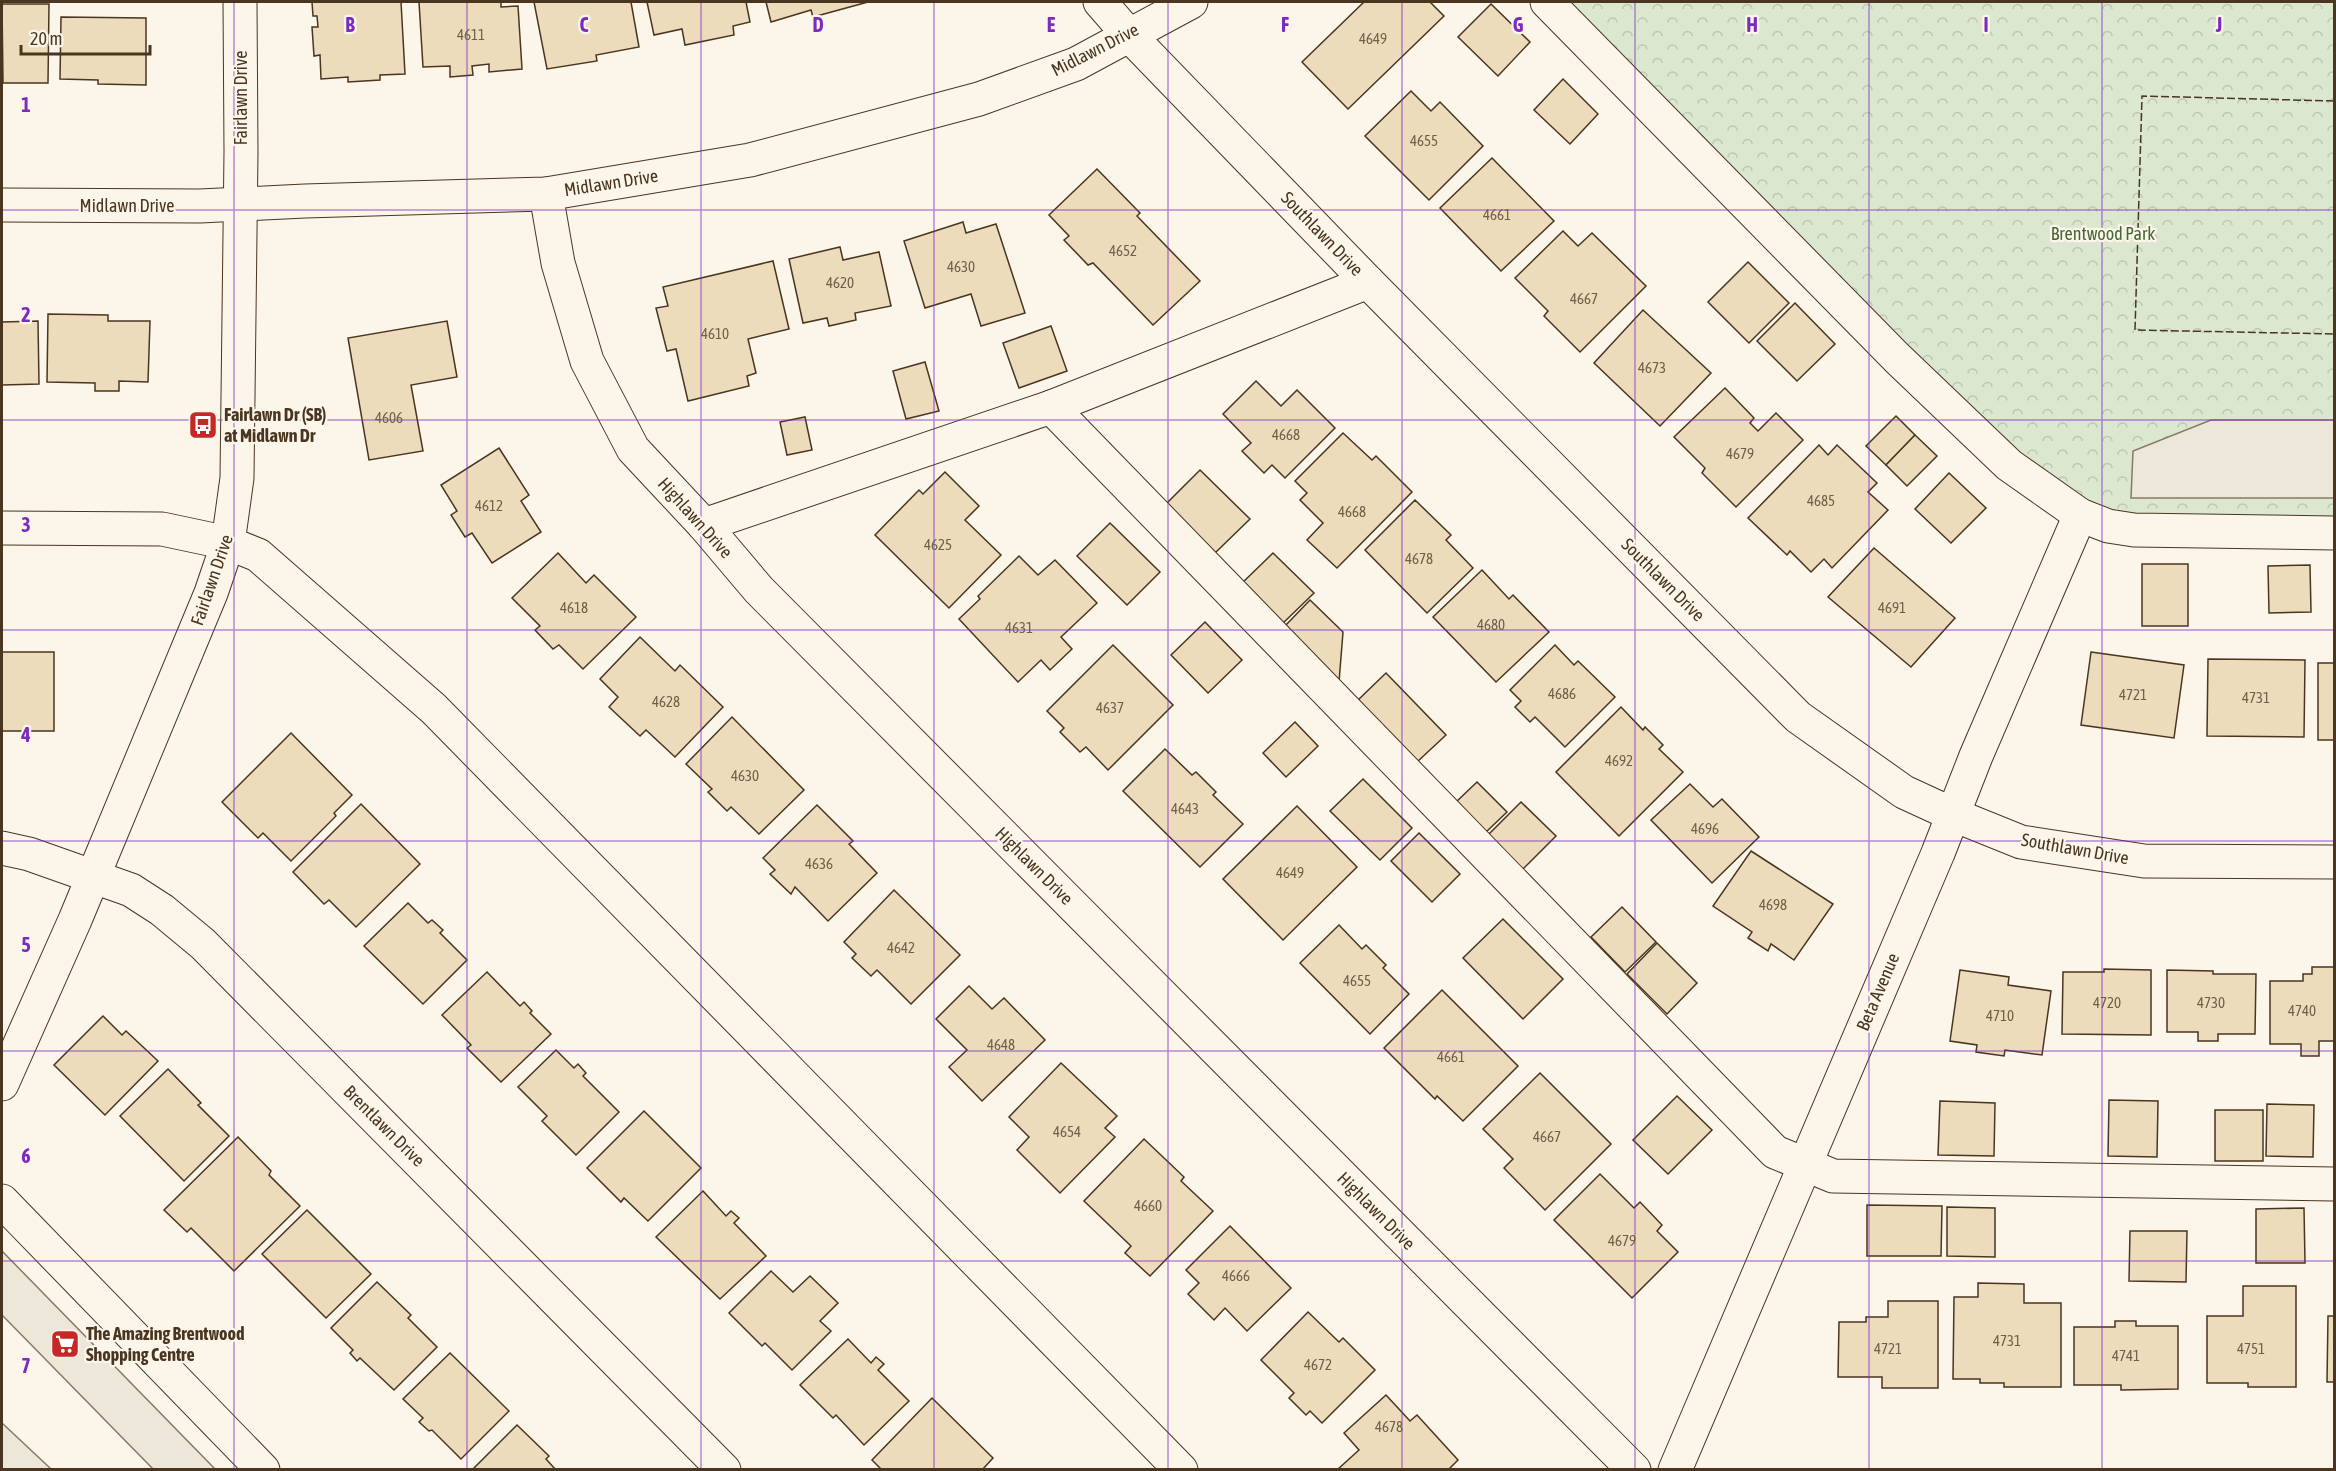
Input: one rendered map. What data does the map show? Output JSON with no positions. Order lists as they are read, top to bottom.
{
  "streets": {
    "street": [
      "Midlawn Drive",
      "Fairlawn Drive",
      "Southlawn Drive",
      "Highlawn Drive",
      "Beta Avenue",
      "Brentlawn Drive"
    ]
  },
  "crossings": [
    ["Midlawn Drive", "Fairlawn Drive"],
    ["Midlawn Drive", "Southlawn Drive"],
    ["Midlawn Drive", "Highlawn Drive"],
    ["Fairlawn Drive", "Brentlawn Drive"],
    ["Southlawn Drive", "Beta Avenue"]
  ],
  "parks": ["Brentwood Park"],
  "places": {
    "bus stop": ["Fairlawn Dr (SB) at Midlawn Dr"],
    "supermarket": ["The Amazing Brentwood Shopping Centre"]
  },
  "house_numbers": [
    "4611",
    "4649",
    "4655",
    "4661",
    "4652",
    "4630",
    "4620",
    "4667",
    "4610",
    "4673",
    "4606",
    "4668",
    "4679",
    "4685",
    "4612",
    "4668",
    "4625",
    "4678",
    "4618",
    "4691",
    "4680",
    "4631",
    "4686",
    "4721",
    "4731",
    "4628",
    "4637",
    "4692",
    "4630",
    "4643",
    "4696",
    "4636",
    "4649",
    "4698",
    "4642",
    "4655",
    "4720",
    "4730",
    "4740",
    "4710",
    "4648",
    "4661",
    "4654",
    "4667",
    "4660",
    "4679",
    "4666",
    "4731",
    "4721",
    "4751",
    "4741",
    "4672",
    "4678"
  ],
  "scale_bar": "20 m",
  "grid": {
    "columns": [
      "B",
      "C",
      "D",
      "E",
      "F",
      "G",
      "H",
      "I",
      "J"
    ],
    "rows": [
      "1",
      "2",
      "3",
      "4",
      "5",
      "6",
      "7"
    ]
  }
}
